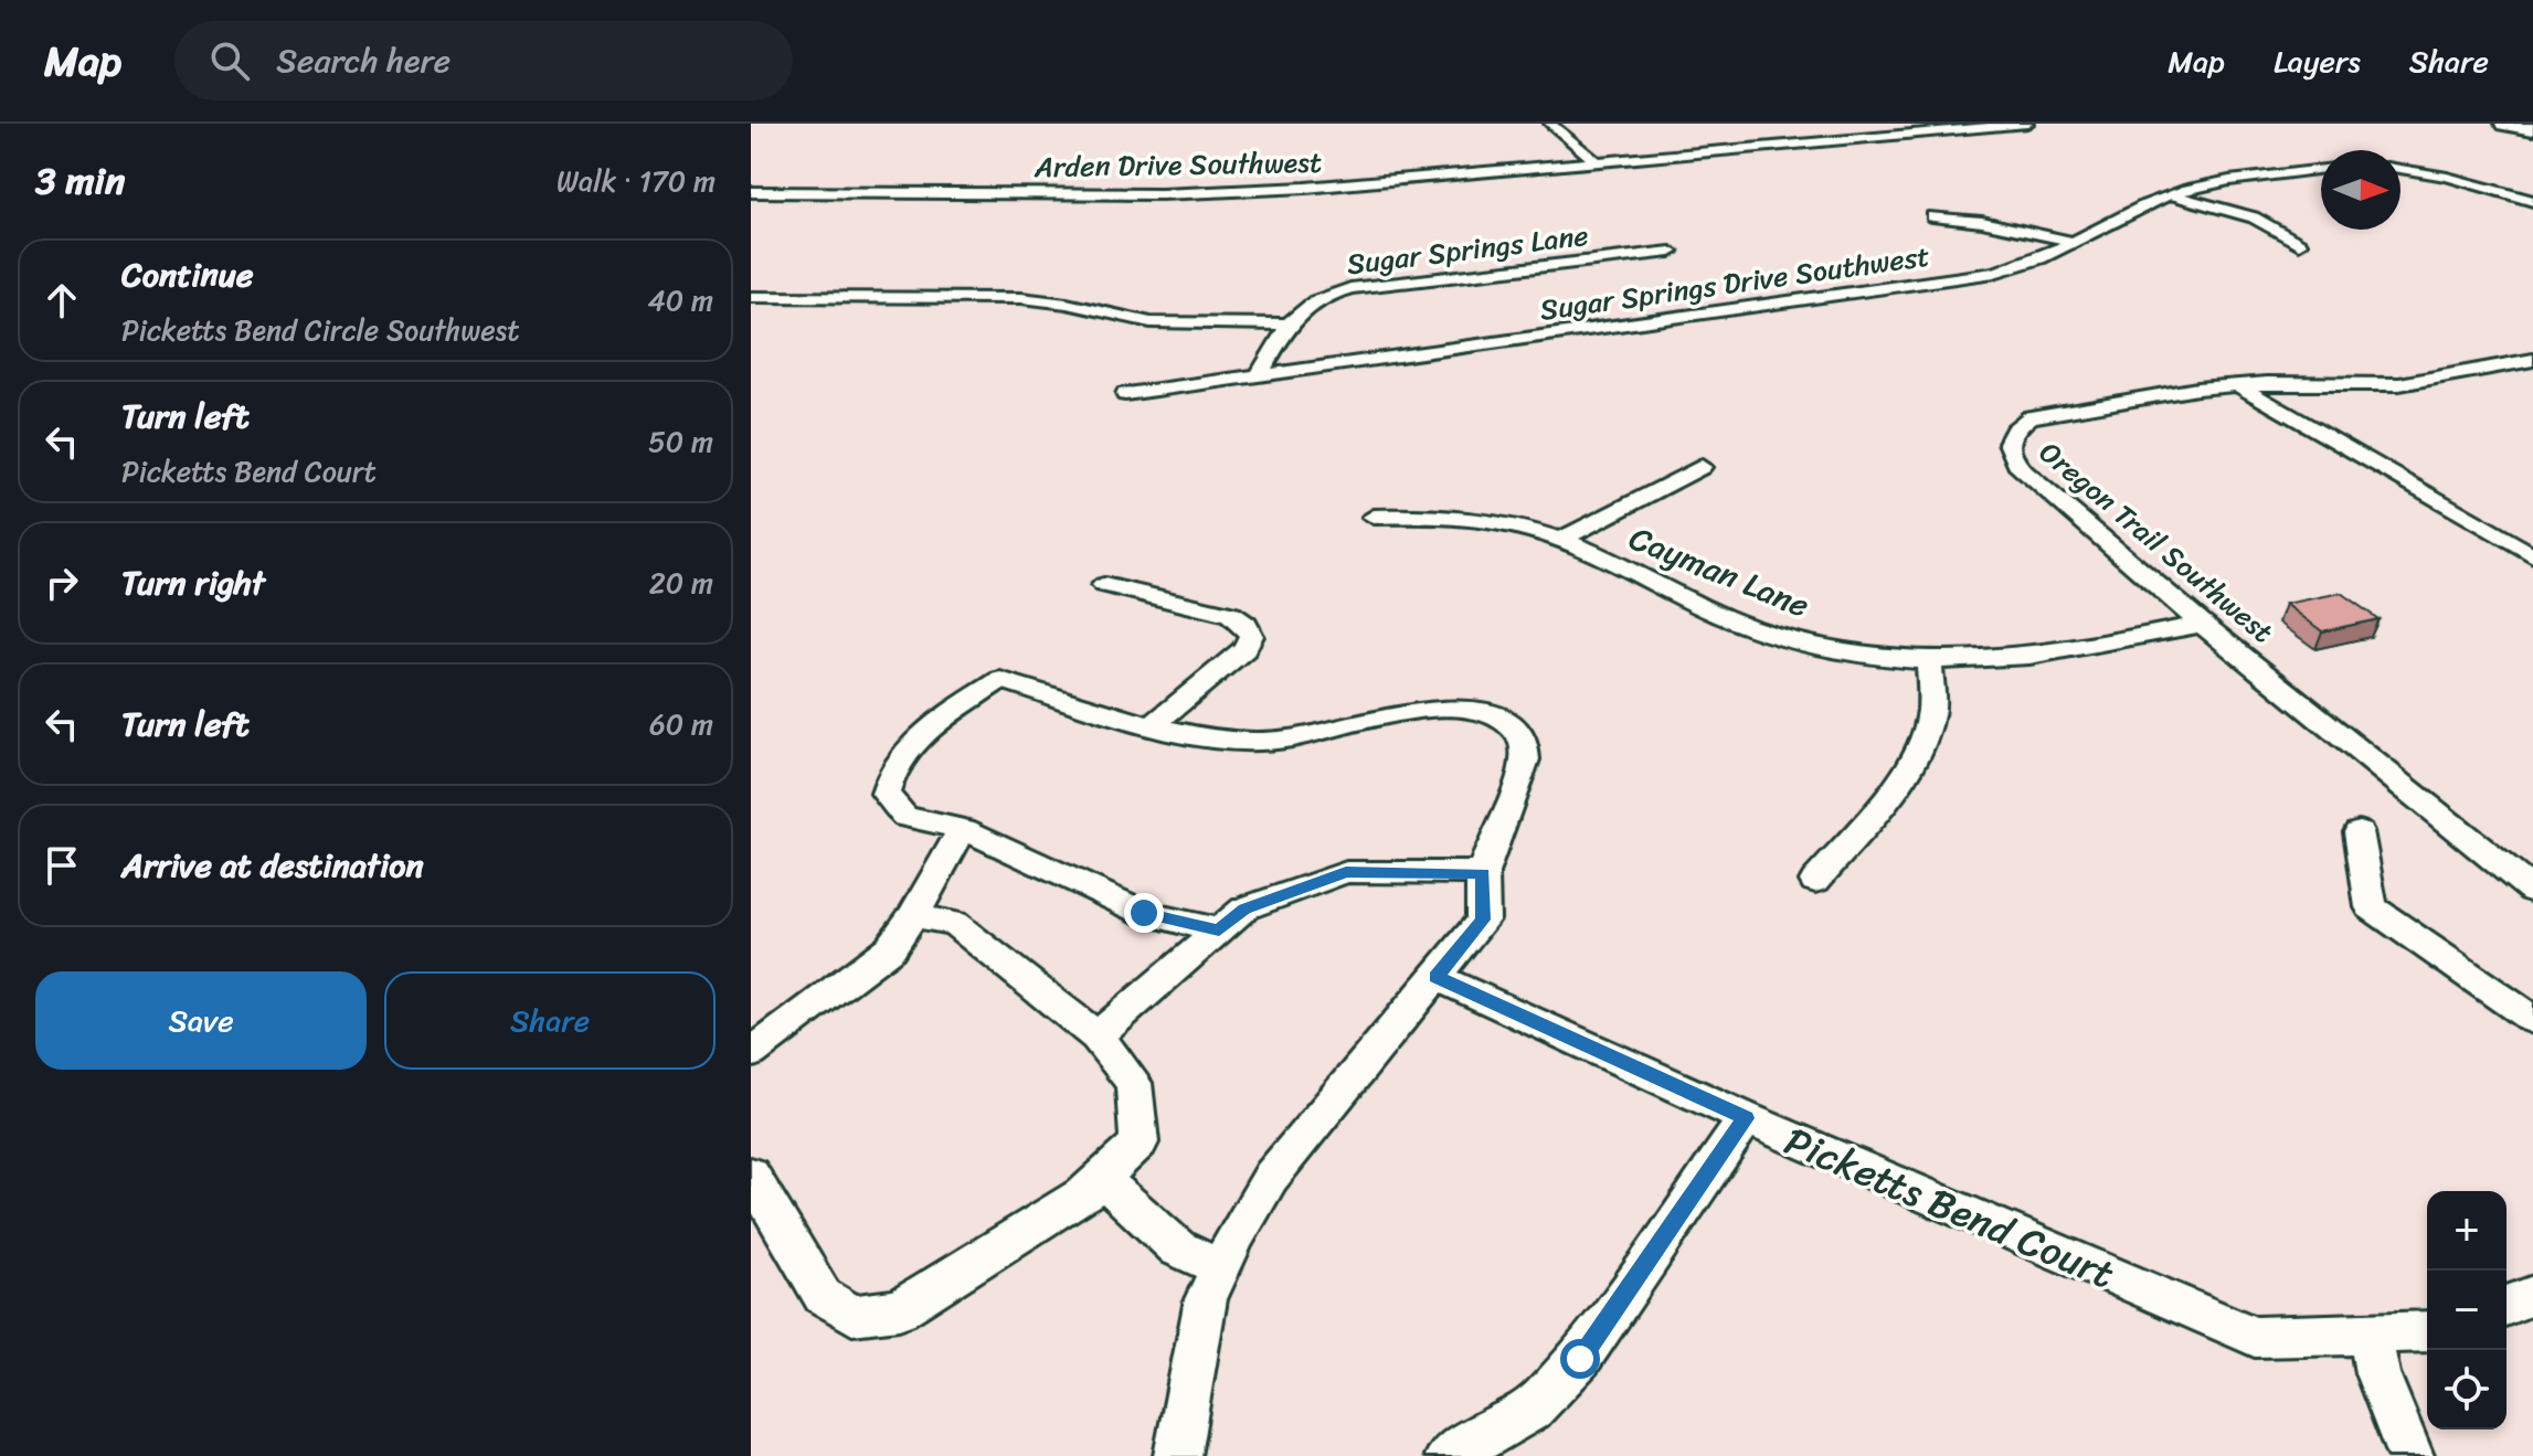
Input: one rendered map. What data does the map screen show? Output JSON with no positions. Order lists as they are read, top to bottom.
{
  "streets": {
    "street": [
      "Arden Drive Southwest",
      "Sugar Springs Lane",
      "Sugar Springs Drive Southwest",
      "Oregon Trail Southwest",
      "Cayman Lane",
      "Picketts Bend Court"
    ]
  },
  "crossings": [
    ["Sugar Springs Lane", "Sugar Springs Drive Southwest"],
    ["Oregon Trail Southwest", "Cayman Lane"]
  ],
  "north": "right",
  "page": {
    "header": "Map",
    "search": "Search here",
    "nav": ["Map", "Layers", "Share"],
    "heading": ["3 min", "Walk · 170 m"],
    "list": [
      ["Continue", "Picketts Bend Circle Southwest", "40 m"],
      ["Turn left", "Picketts Bend Court", "50 m"],
      ["Turn right", "20 m"],
      ["Turn left", "60 m"],
      "Arrive at destination"
    ],
    "buttons": ["Save", "Share"],
    "map_buttons": ["+", "−"]
  }
}
